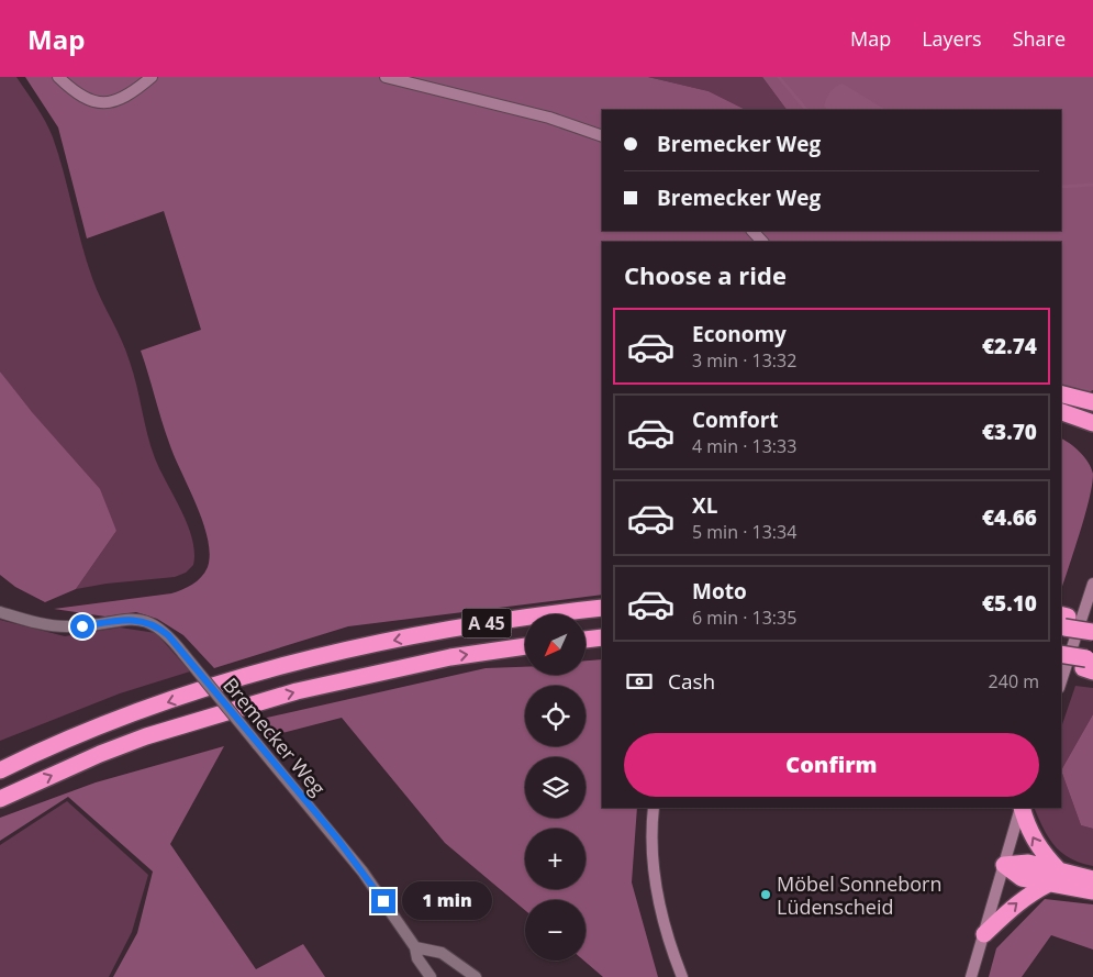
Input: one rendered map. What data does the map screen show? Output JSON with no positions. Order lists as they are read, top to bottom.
{
  "streets": {
    "highway": ["A 45"],
    "street": ["Bremecker Weg"]
  },
  "places": ["Möbel Sonneborn Lüdenscheid"],
  "north": "bottom left",
  "page": {
    "header": "Map",
    "nav": ["Map", "Layers", "Share"],
    "banner": ["Bremecker Weg", "Bremecker Weg"],
    "heading": "Choose a ride",
    "list": [
      {
        "name": "Economy",
        "note": "3 min · 13:32",
        "value": "€2.74"
      },
      {
        "name": "Comfort",
        "note": "4 min · 13:33",
        "value": "€3.70"
      },
      {
        "name": "XL",
        "note": "5 min · 13:34",
        "value": "€4.66"
      },
      {
        "name": "Moto",
        "note": "6 min · 13:35",
        "value": "€5.10"
      }
    ],
    "map_buttons": ["+", "−"],
    "pay": ["Cash", "240 m"],
    "buttons": "Confirm",
    "bubble": "1 min"
  }
}
